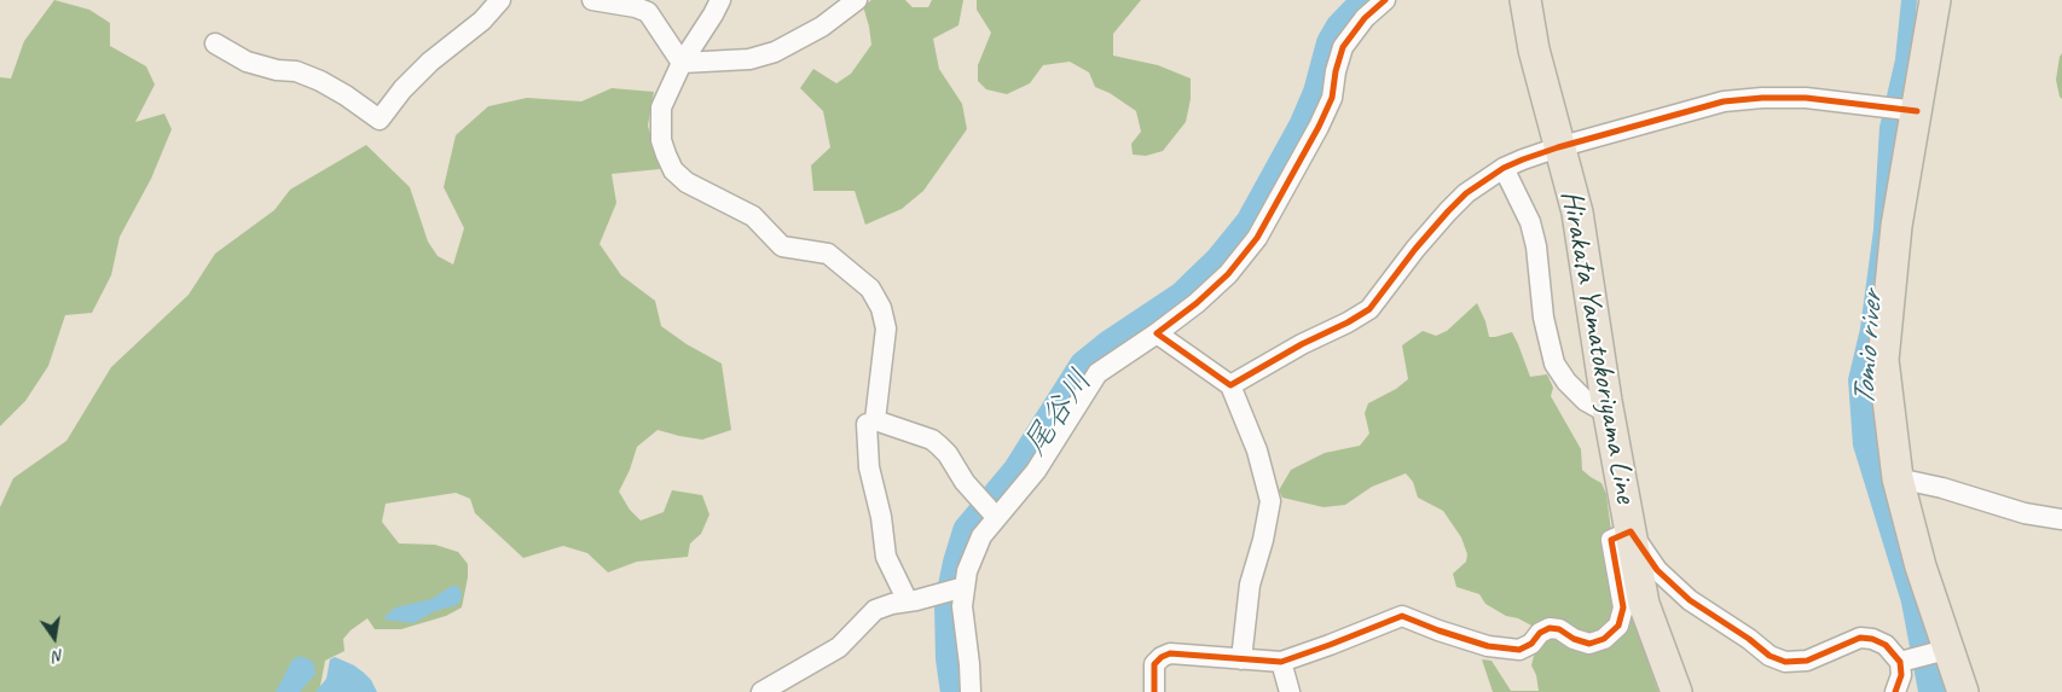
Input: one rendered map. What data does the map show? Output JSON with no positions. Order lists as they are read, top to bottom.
{
  "streets": {
    "main road": ["Hirakata Yamatokoriyama Line"]
  },
  "water": ["Tomio river", "尾谷川"],
  "north": "bottom"
}
